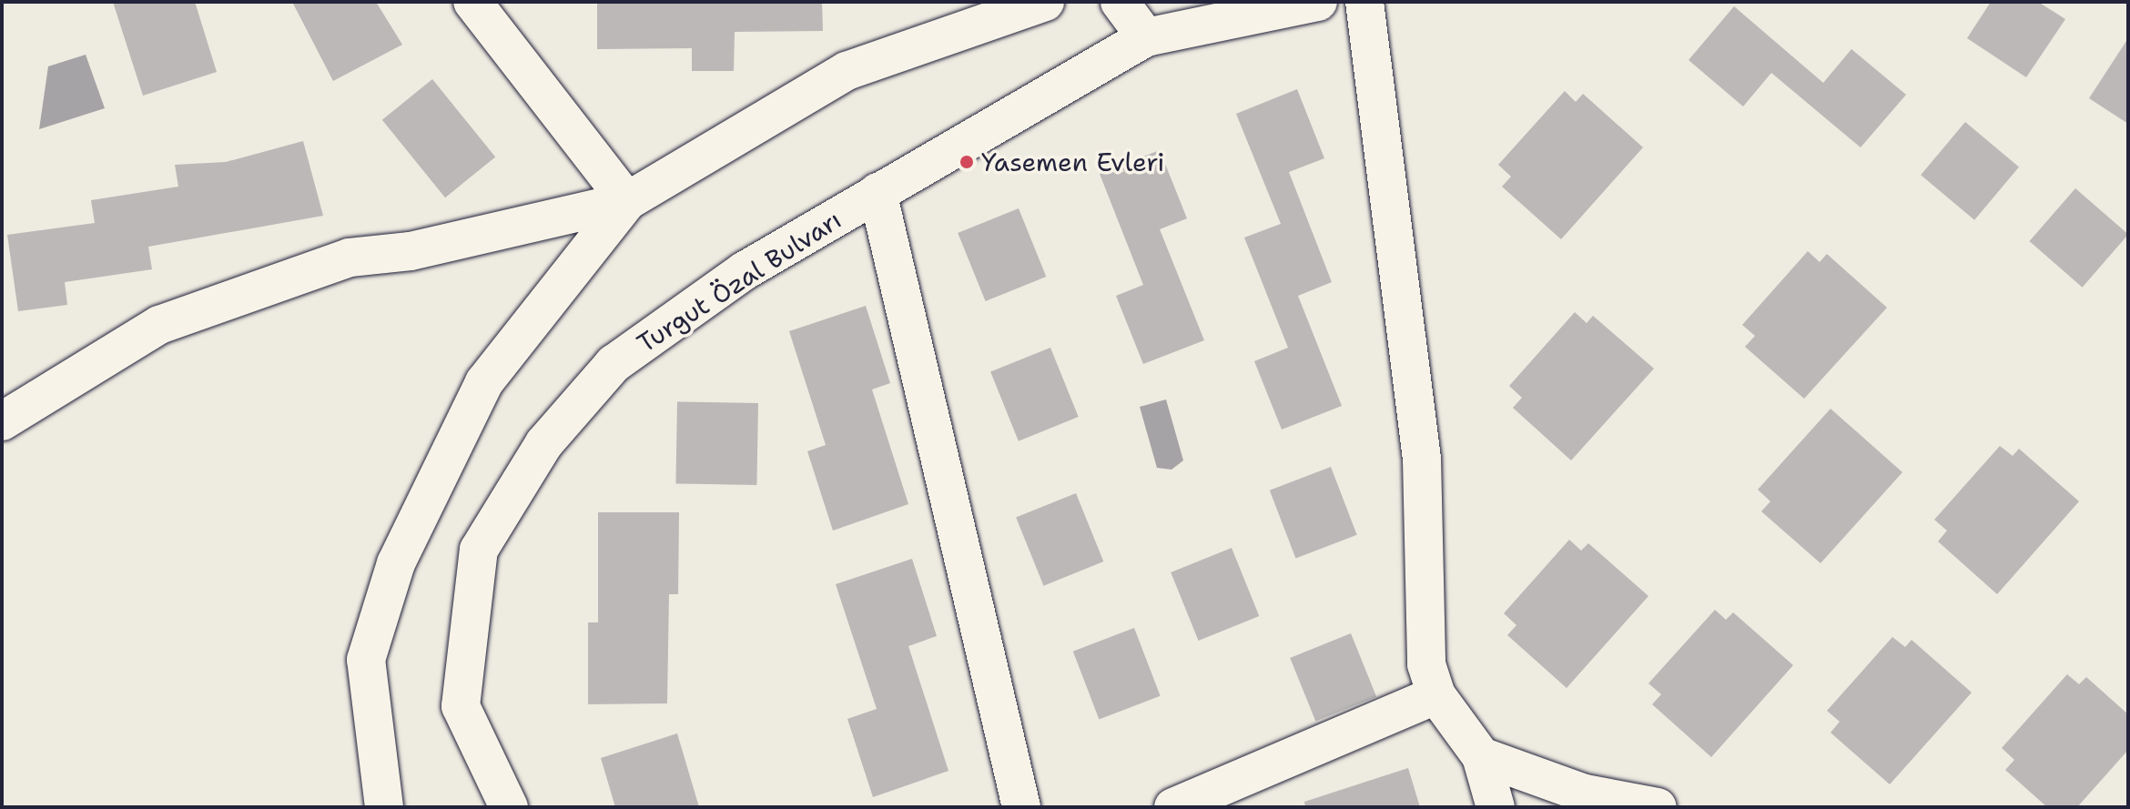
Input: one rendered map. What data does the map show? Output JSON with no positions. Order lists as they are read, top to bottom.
{
  "streets": {
    "street": ["Turgut Özal Bulvarı"]
  },
  "places": ["Yasemen Evleri"]
}
